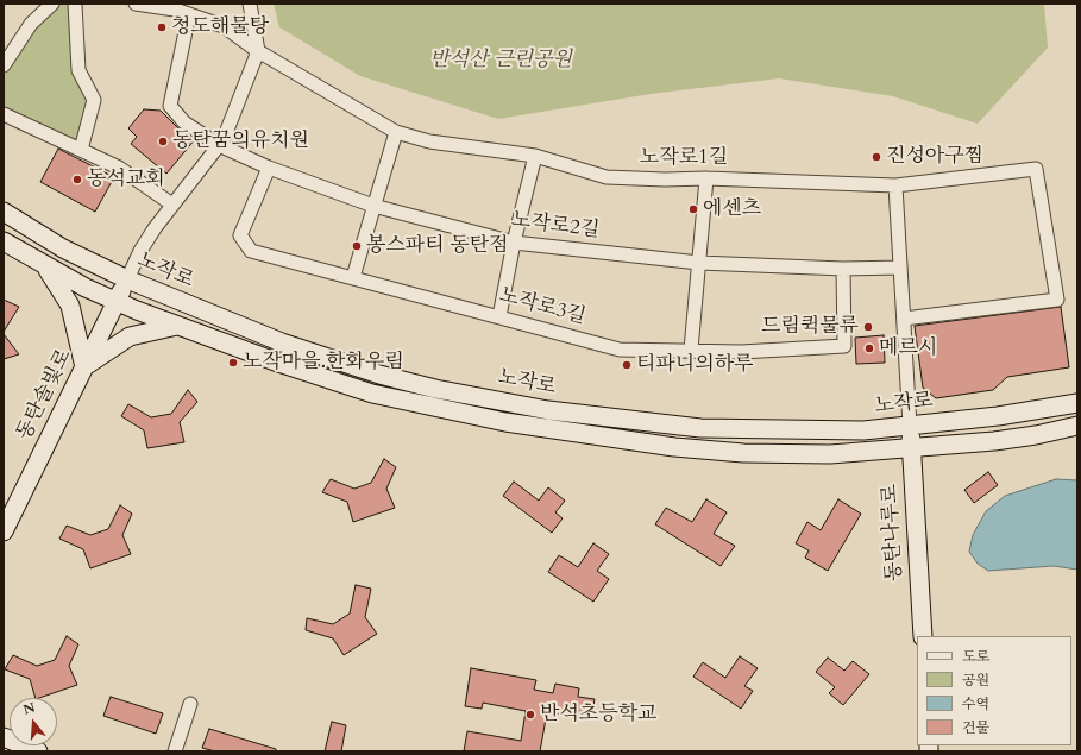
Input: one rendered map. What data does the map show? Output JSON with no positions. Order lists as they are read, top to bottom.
{
  "streets": {
    "street": [
      "노작로1길",
      "노작로2길",
      "노작로",
      "노작로3길",
      "동탄솔빛로",
      "동탄나루로"
    ]
  },
  "crossings": [
    ["노작로1길", "노작로2길"],
    ["노작로2길", "노작로3길"],
    ["노작로", "동탄솔빛로"],
    ["노작로", "동탄나루로"]
  ],
  "parks": ["반석산 근린공원"],
  "places": [
    "청도해물탕",
    "동탄꿈의유치원",
    "진성아구찜",
    "동석교회",
    "에센츠",
    "봉스파티 동탄점",
    "드림퀵물류",
    "메르시",
    "노작마을.한화우림",
    "티파니의하루",
    "반석초등학교"
  ],
  "legend": [
    "도로",
    "공원",
    "수역",
    "건물"
  ],
  "north": "top"
}
